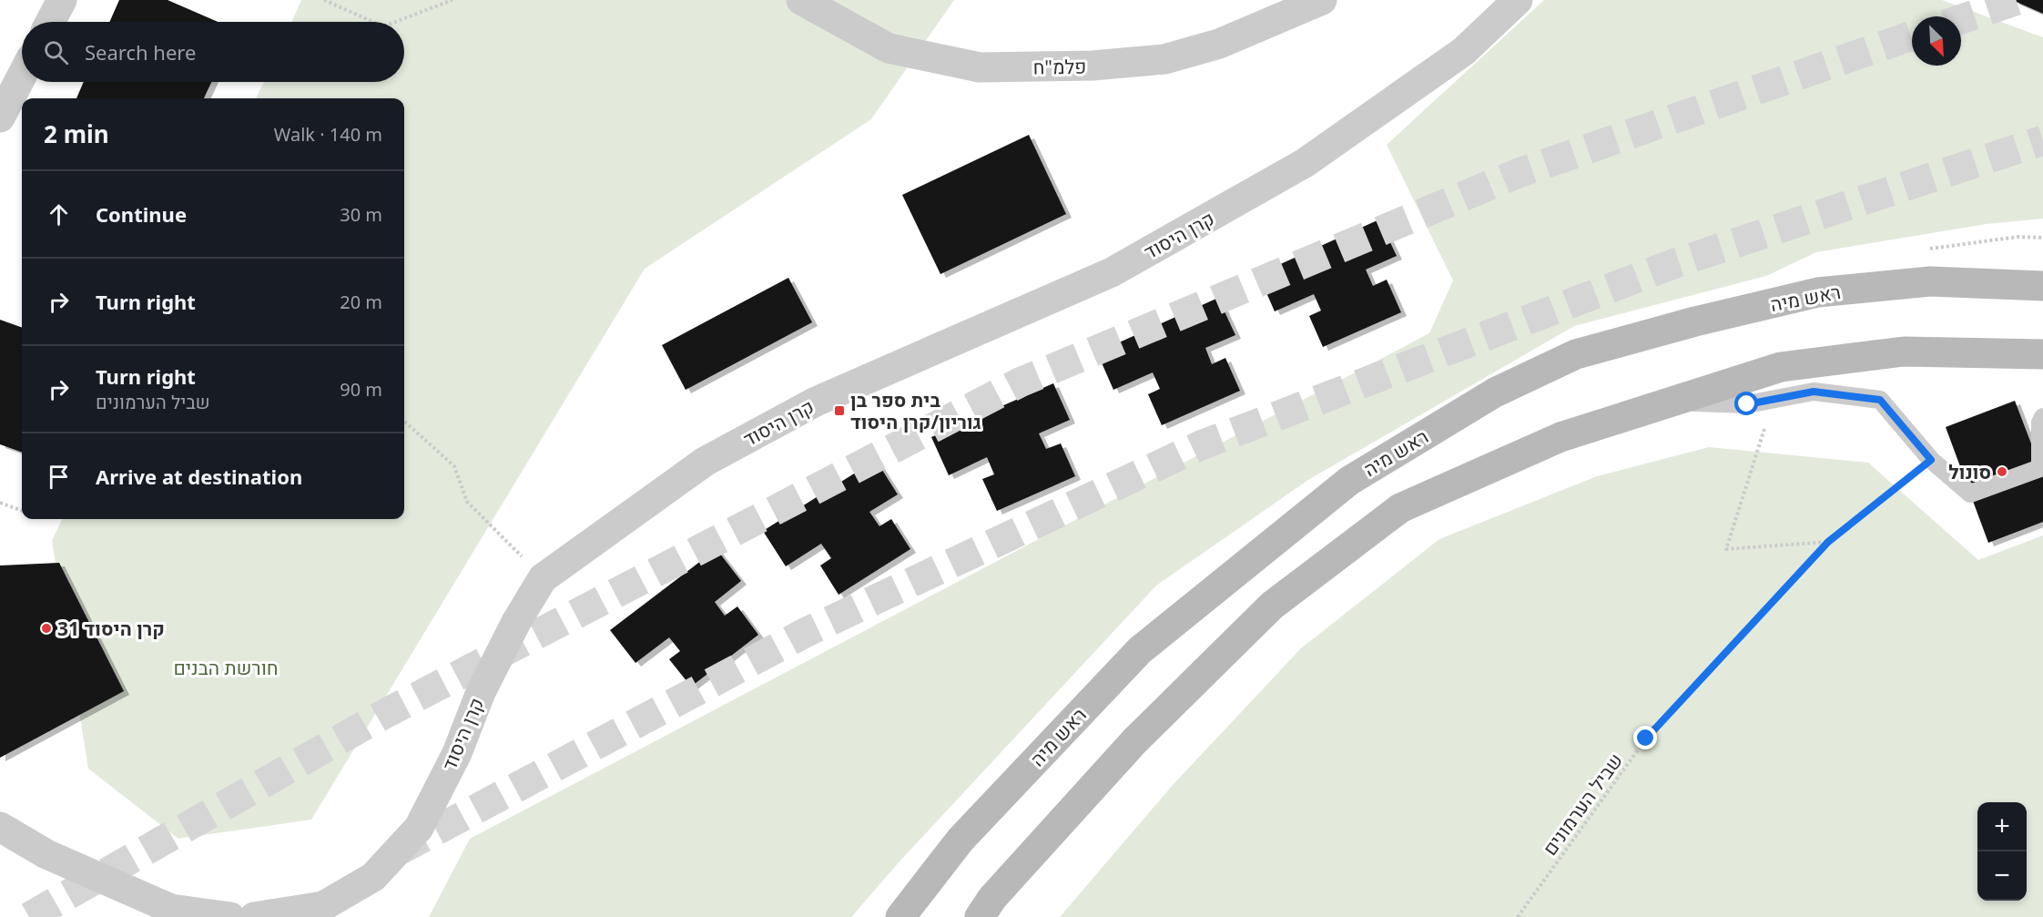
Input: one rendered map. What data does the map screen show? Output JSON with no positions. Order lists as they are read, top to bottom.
{
  "streets": {
    "street": ["פלמ\"ח", "קרן היסוד", "ראש מיה"],
    "path": ["שביל הערמונים"]
  },
  "parks": ["חורשת הבנים"],
  "places": {
    "transit": ["בית ספר בן גוריון/קרן היסוד"],
    "other": ["סונול", "קרן היסוד 31"]
  },
  "north": "bottom right",
  "page": {
    "search": "Search here",
    "heading": ["2 min", "Walk · 140 m"],
    "list": [
      ["Continue", "30 m"],
      ["Turn right", "20 m"],
      ["Turn right", "שביל הערמונים", "90 m"],
      "Arrive at destination"
    ],
    "map_buttons": ["+", "−"]
  }
}
